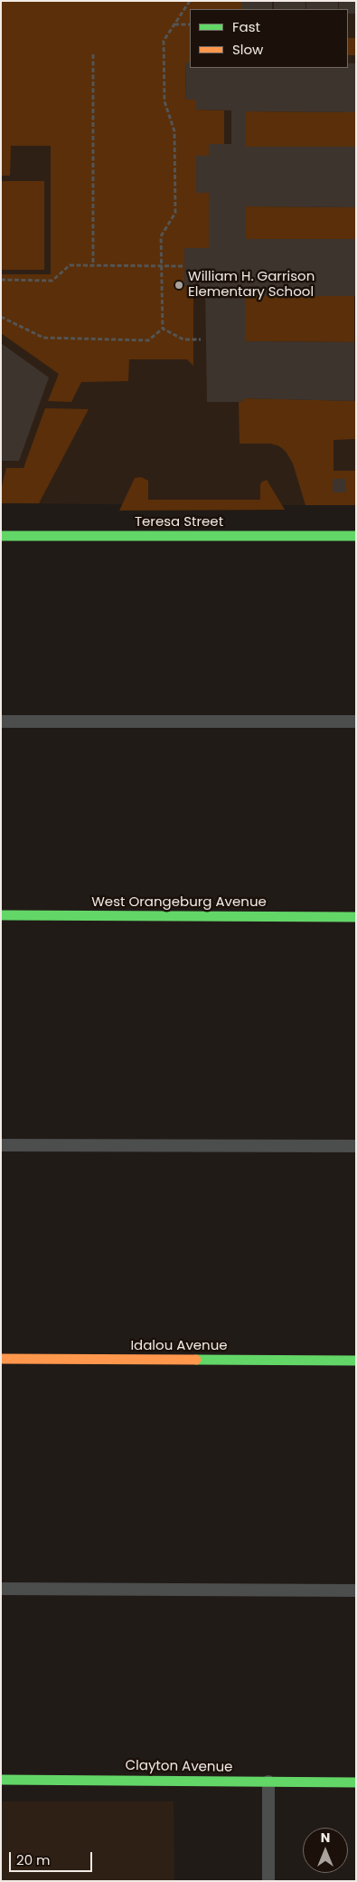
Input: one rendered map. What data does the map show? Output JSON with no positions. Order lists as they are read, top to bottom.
{
  "streets": {
    "street": [
      "Teresa Street",
      "West Orangeburg Avenue",
      "Idalou Avenue",
      "Clayton Avenue"
    ]
  },
  "places": ["William H. Garrison Elementary School"],
  "legend": ["Fast", "Slow"],
  "scale_bar": "20 m",
  "north": "top"
}
